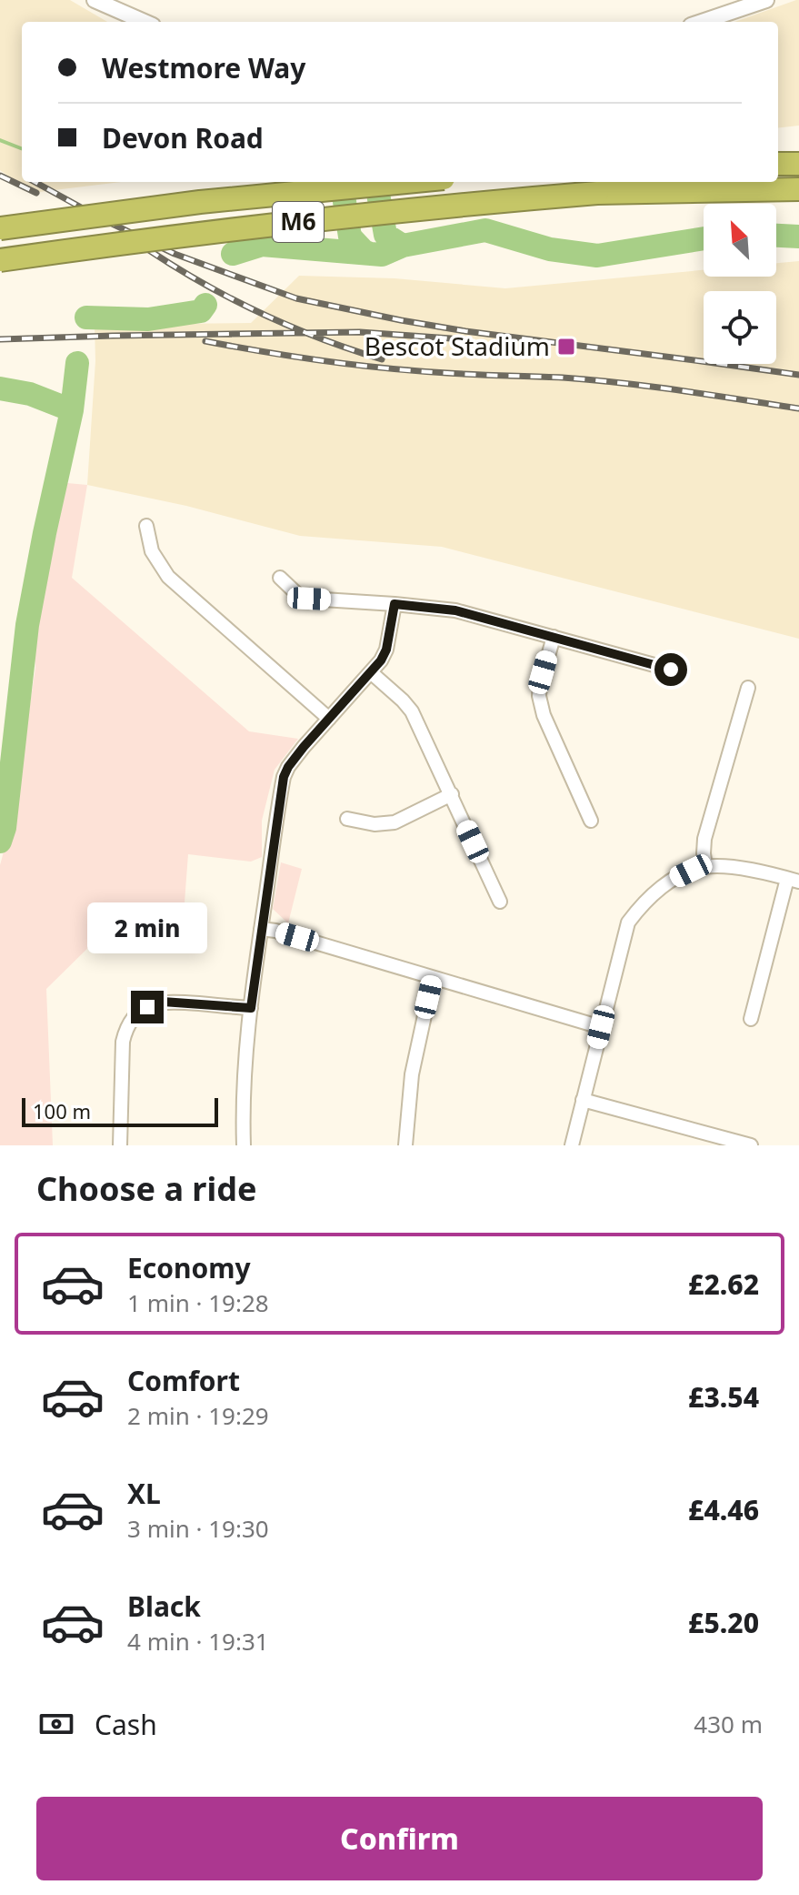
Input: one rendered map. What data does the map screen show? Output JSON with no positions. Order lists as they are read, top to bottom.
{
  "streets": {
    "highway": ["M6"]
  },
  "places": {
    "transit": ["Bescot Stadium"]
  },
  "scale_bar": "100 m",
  "north": "top left",
  "page": {
    "banner": ["Westmore Way", "Devon Road"],
    "bubble": "2 min",
    "scale": "100 m",
    "heading": "Choose a ride",
    "list": [
      {
        "name": "Economy",
        "note": "1 min · 19:28",
        "value": "£2.62"
      },
      {
        "name": "Comfort",
        "note": "2 min · 19:29",
        "value": "£3.54"
      },
      {
        "name": "XL",
        "note": "3 min · 19:30",
        "value": "£4.46"
      },
      {
        "name": "Black",
        "note": "4 min · 19:31",
        "value": "£5.20"
      }
    ],
    "pay": ["Cash", "430 m"],
    "buttons": "Confirm"
  }
}
